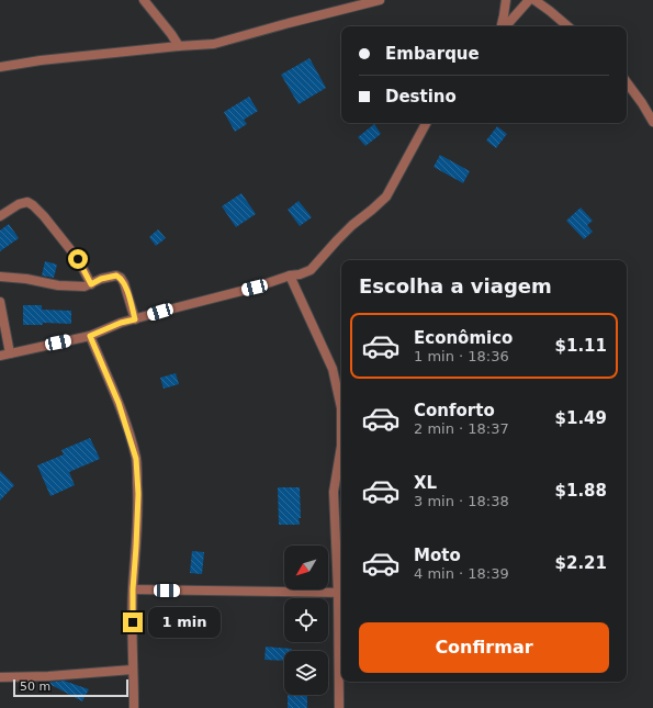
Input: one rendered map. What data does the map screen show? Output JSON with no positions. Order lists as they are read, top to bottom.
{
  "scale_bar": "50 m",
  "north": "bottom left",
  "page": {
    "banner": ["Embarque", "Destino"],
    "heading": "Escolha a viagem",
    "list": [
      {
        "name": "Econômico",
        "note": "1 min · 18:36",
        "value": "$1.11"
      },
      {
        "name": "Conforto",
        "note": "2 min · 18:37",
        "value": "$1.49"
      },
      {
        "name": "XL",
        "note": "3 min · 18:38",
        "value": "$1.88"
      },
      {
        "name": "Moto",
        "note": "4 min · 18:39",
        "value": "$2.21"
      }
    ],
    "bubble": "1 min",
    "buttons": "Confirmar",
    "scale": "50 m"
  }
}
